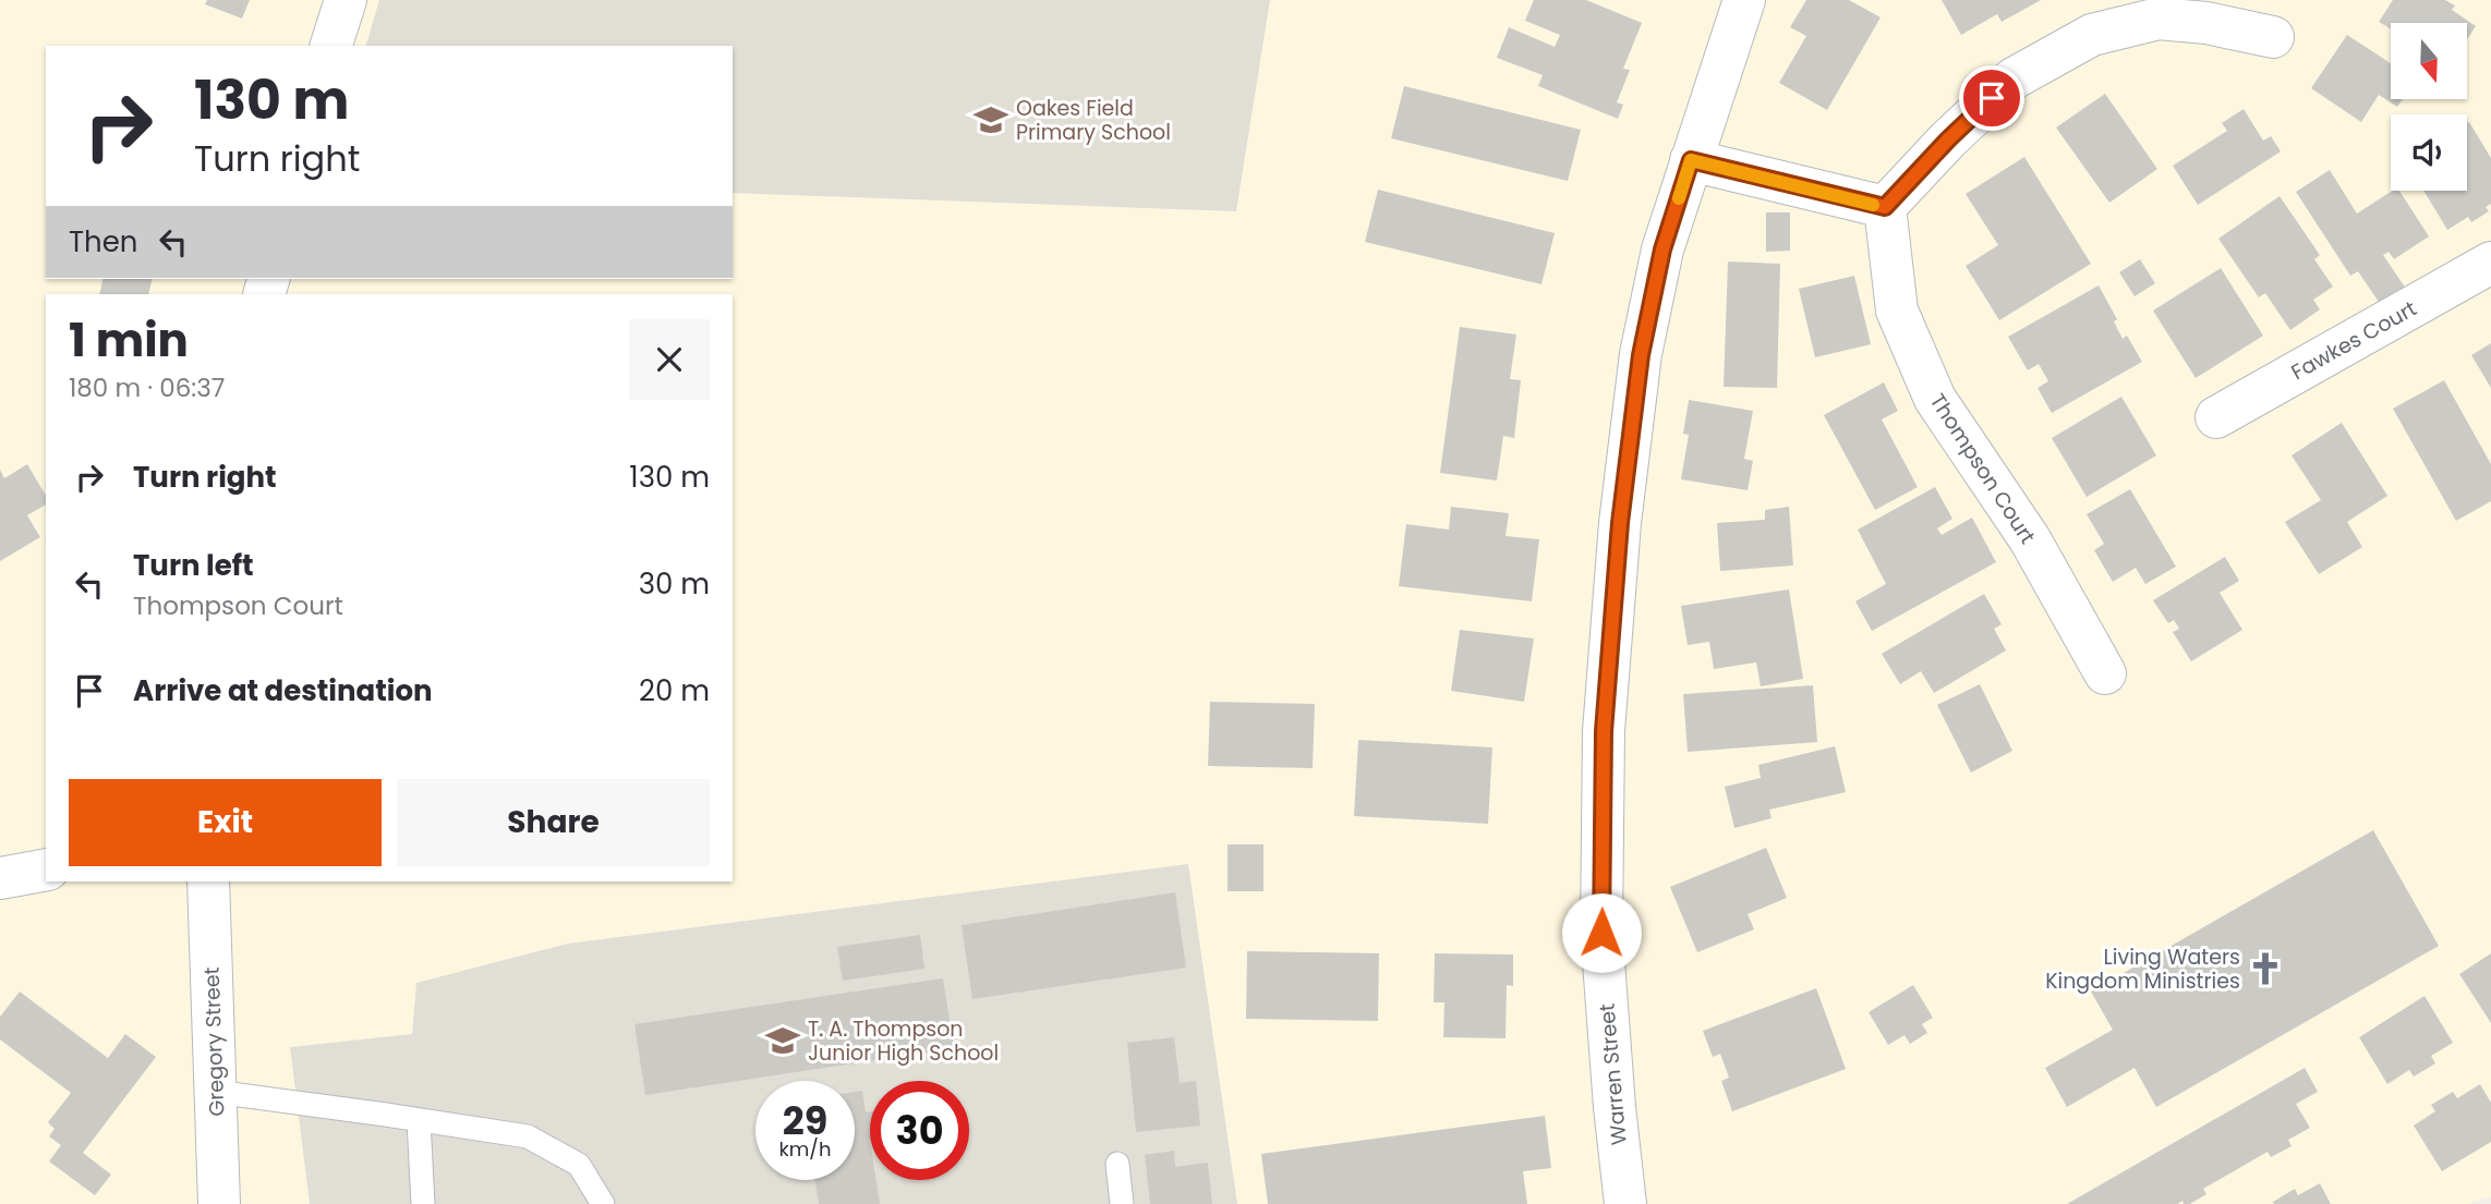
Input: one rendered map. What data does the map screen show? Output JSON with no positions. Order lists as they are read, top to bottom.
{
  "streets": {
    "street": [
      "Fawkes Court",
      "Thompson Court",
      "Gregory Street",
      "Warren Street"
    ]
  },
  "places": {
    "school or university": ["Oakes Field Primary School", "T. A. Thompson Junior High School"],
    "church": ["Living Waters Kingdom Ministries"]
  },
  "north": "bottom",
  "page": {
    "turn": ["130 m", "Turn right"],
    "then": "Then",
    "heading": ["1 min", "180 m · 06:37"],
    "list": [
      {
        "name": "Turn right",
        "value": "130 m"
      },
      {
        "name": "Turn left",
        "note": "Thompson Court",
        "value": "30 m"
      },
      {
        "name": "Arrive at destination",
        "value": "20 m"
      }
    ],
    "buttons": ["Exit", "Share"],
    "speed": "29 km/h",
    "limit": "30"
  }
}
